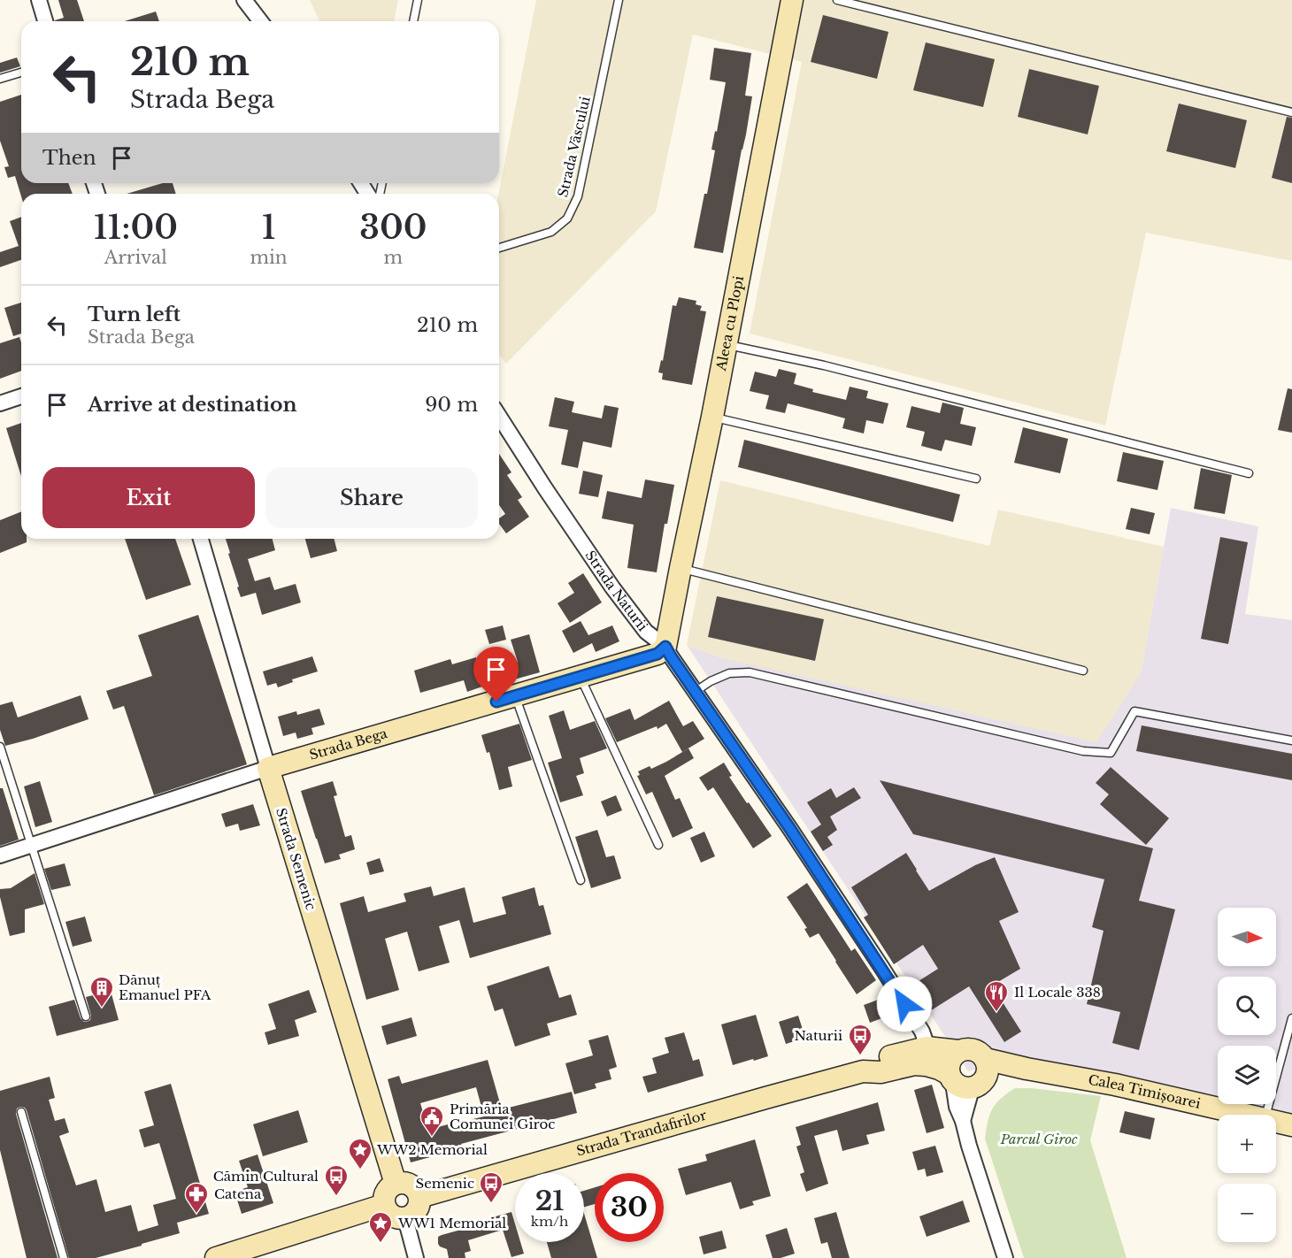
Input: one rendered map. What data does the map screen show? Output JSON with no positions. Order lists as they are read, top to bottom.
{
  "streets": {
    "street": [
      "Aleea cu Plopi",
      "Strada Naturii",
      "Strada Bega",
      "Strada Semenic",
      "Calea Timișoarei",
      "Strada Trandafirilor"
    ],
    "lane": ["Strada Vâscului"]
  },
  "crossings": [
    ["Aleea cu Plopi", "Strada Naturii"],
    ["Aleea cu Plopi", "Strada Bega"],
    ["Strada Naturii", "Strada Bega"],
    ["Strada Naturii", "Calea Timișoarei"],
    ["Strada Naturii", "Strada Trandafirilor"],
    ["Strada Bega", "Strada Semenic"],
    ["Strada Semenic", "Strada Trandafirilor"],
    ["Calea Timișoarei", "Strada Trandafirilor"]
  ],
  "parks": ["Parcul Giroc"],
  "places": {
    "building": ["Dănuț Emanuel PFA"],
    "restaurant": ["Il Locale 338"],
    "bus stop": ["Naturii", "Cămin Cultural", "Semenic"],
    "public building": ["Primăria Comunei Giroc"],
    "place": ["WW2 Memorial", "WW1 Memorial"],
    "pharmacy": ["Catena"]
  },
  "north": "right",
  "page": {
    "turn": ["210 m", "Strada Bega"],
    "then": "Then",
    "eta": [
      "11:00",
      "Arrival",
      "1",
      "min",
      "300",
      "m"
    ],
    "list": [
      {
        "name": "Turn left",
        "note": "Strada Bega",
        "value": "210 m"
      },
      {
        "name": "Arrive at destination",
        "value": "90 m"
      }
    ],
    "buttons": ["Exit", "Share"],
    "map_buttons": ["+", "−"],
    "speed": "21 km/h",
    "limit": "30"
  }
}
